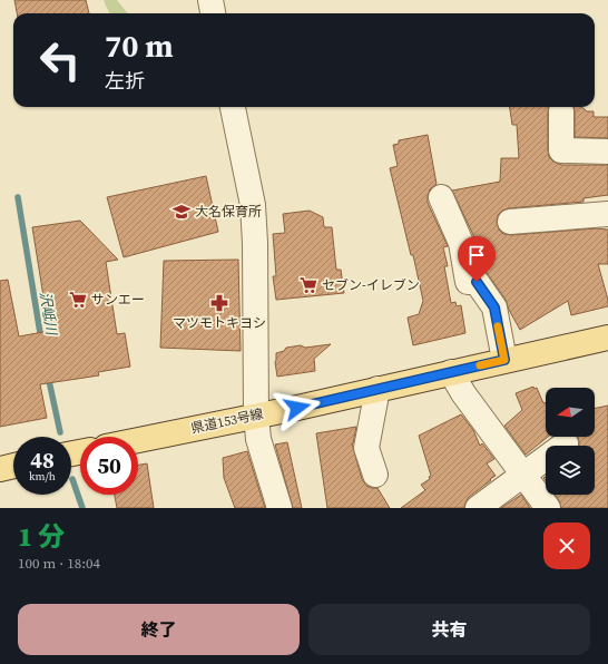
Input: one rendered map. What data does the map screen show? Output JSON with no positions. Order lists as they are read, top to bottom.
{
  "streets": {
    "main road": ["県道153号線"]
  },
  "water": ["沢岻川"],
  "places": {
    "school or university": ["大名保育所"],
    "supermarket": ["セブン-イレブン", "サンエー"],
    "pharmacy": ["マツモトキヨシ"]
  },
  "north": "left",
  "page": {
    "turn": ["70 m", "左折"],
    "speed": "48 km/h",
    "limit": "50",
    "heading": ["1 分", "100 m · 18:04"],
    "buttons": ["終了", "共有"]
  }
}
